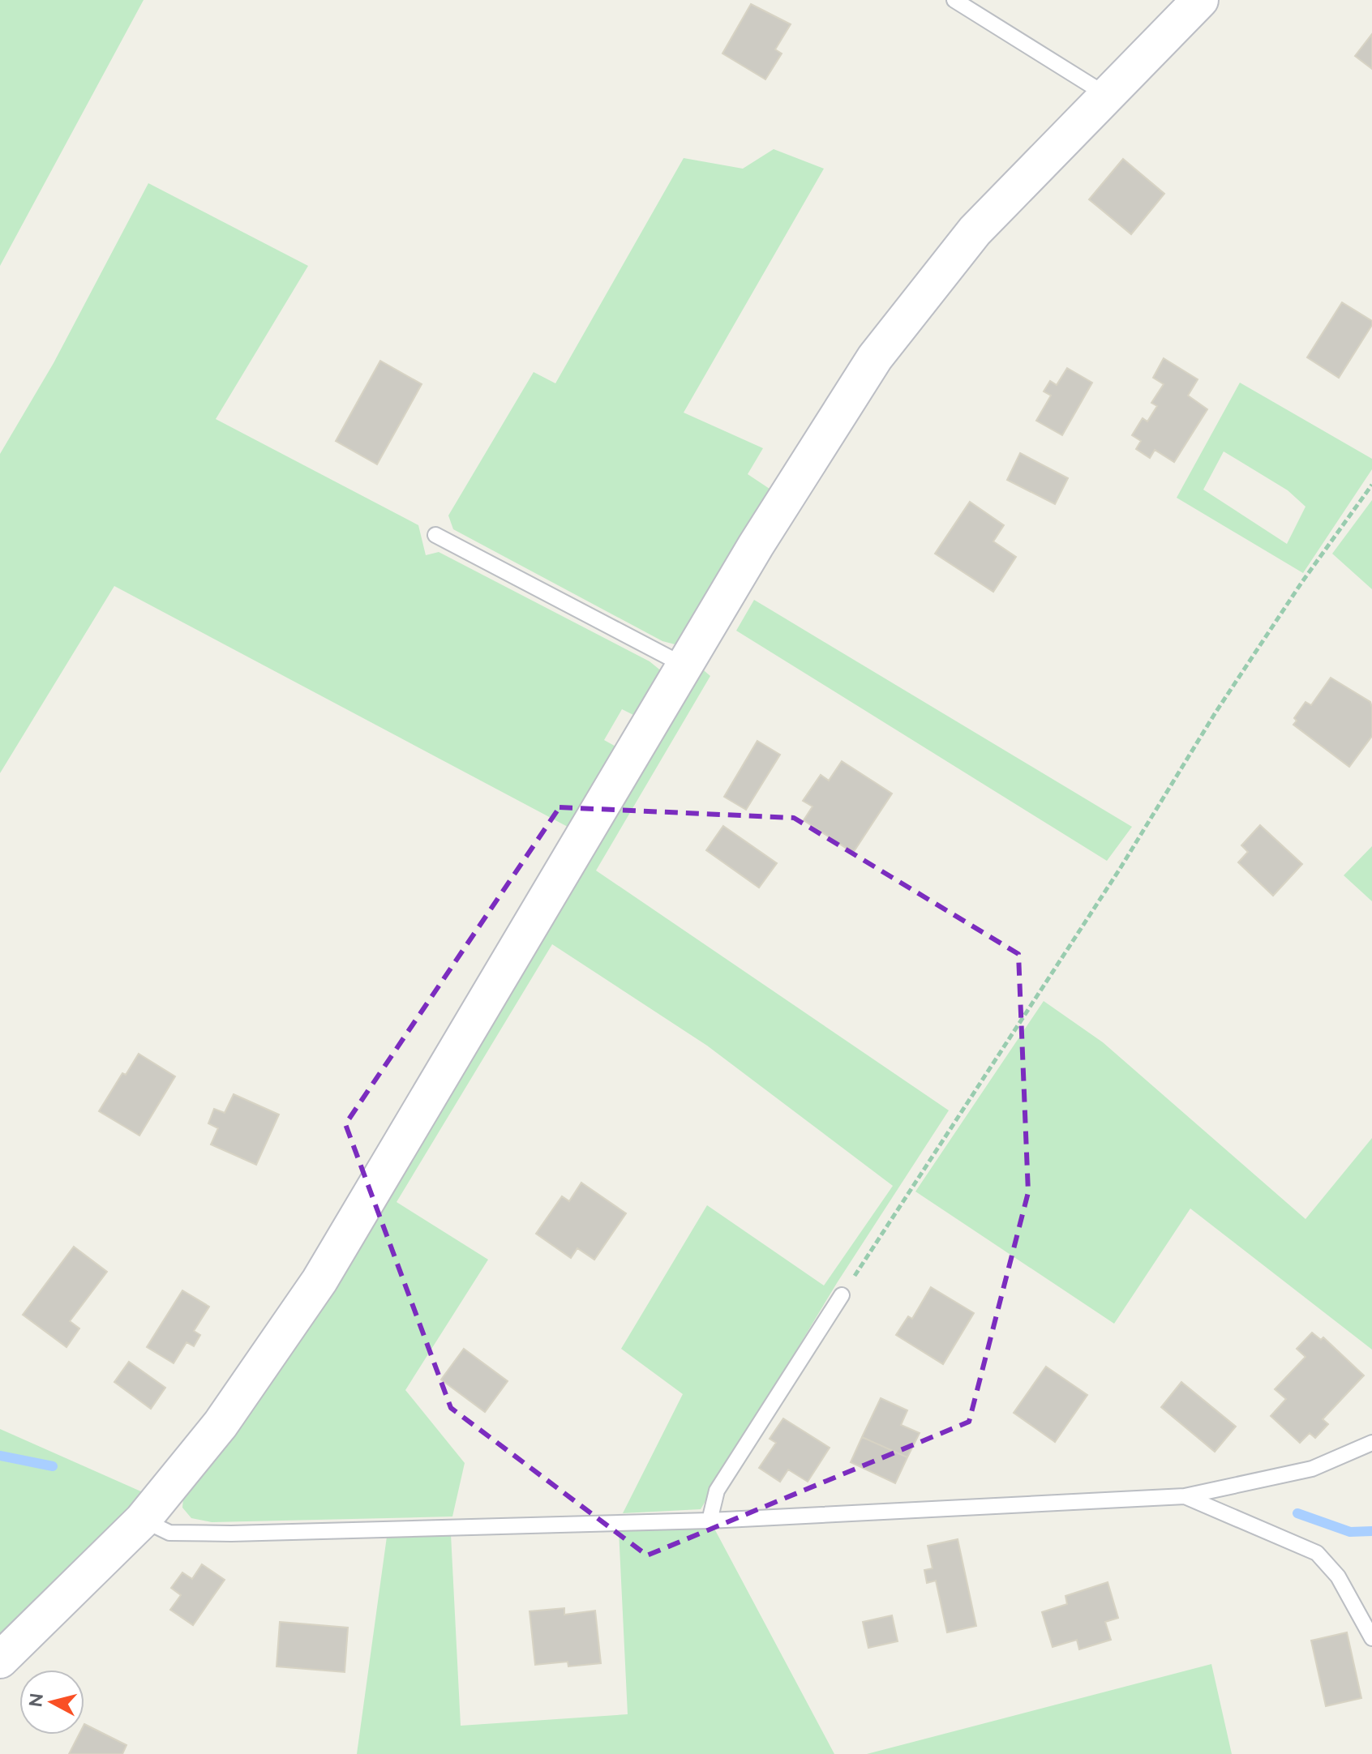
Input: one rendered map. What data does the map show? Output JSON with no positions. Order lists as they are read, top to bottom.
{
  "north": "left"
}
